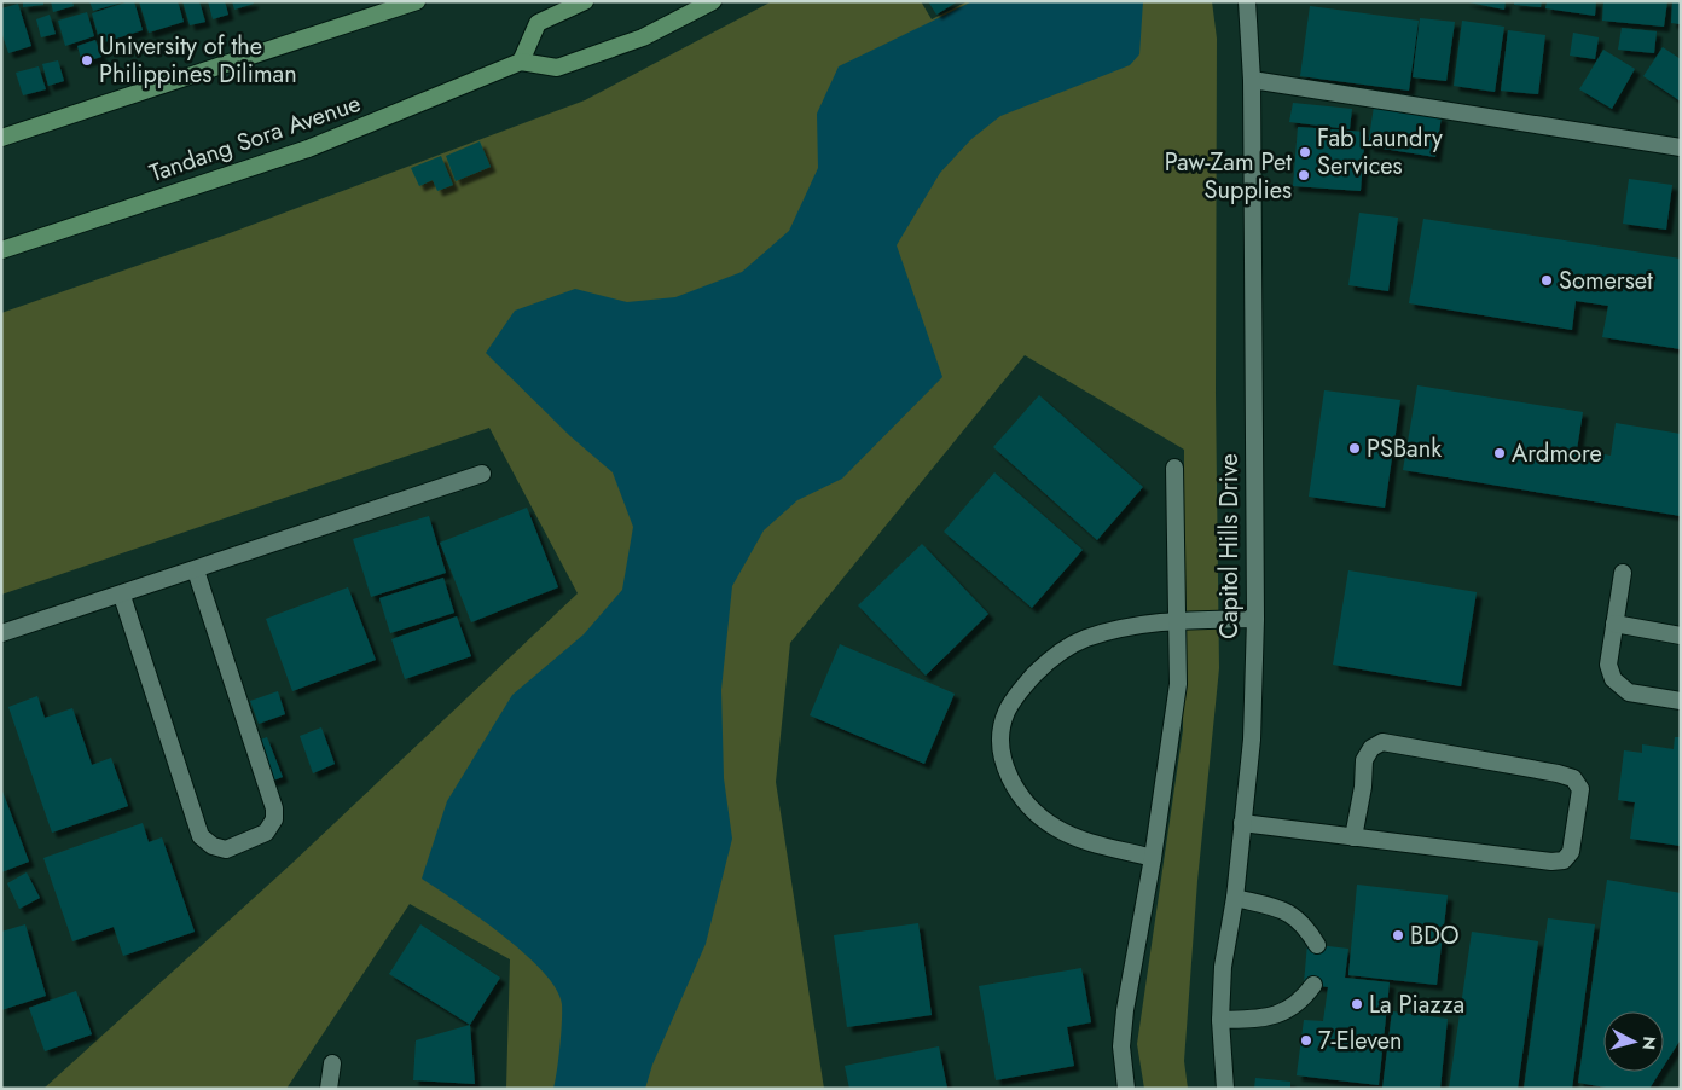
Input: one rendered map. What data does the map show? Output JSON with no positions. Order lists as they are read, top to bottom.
{
  "streets": {
    "main road": ["Tandang Sora Avenue"],
    "street": ["Capitol Hills Drive"]
  },
  "places": [
    "University of the Philippines Diliman",
    "Fab Laundry Services",
    "Paw-Zam Pet Supplies",
    "Somerset",
    "PSBank",
    "Ardmore",
    "BDO",
    "La Piazza",
    "7-Eleven"
  ],
  "north": "right"
}
